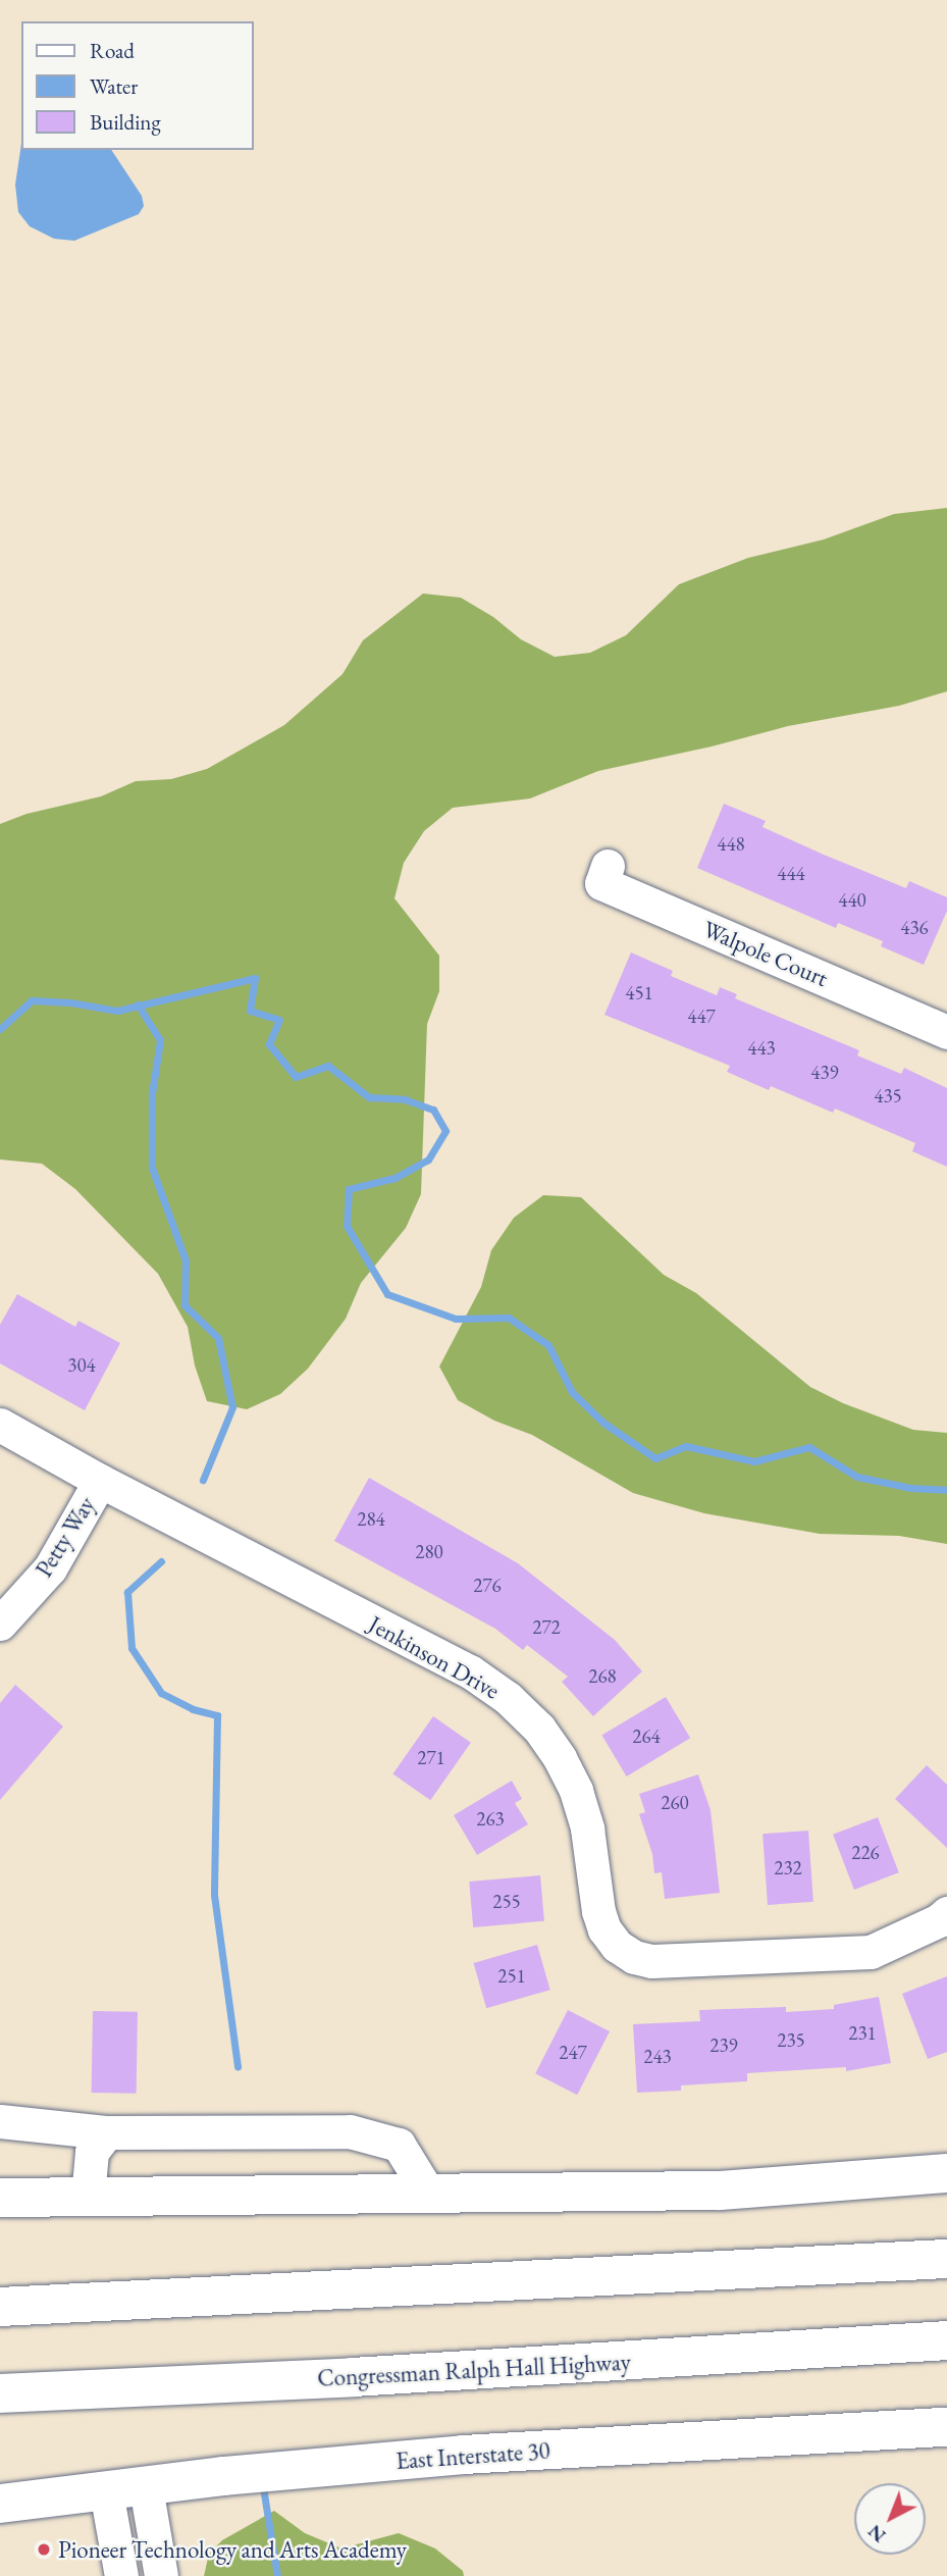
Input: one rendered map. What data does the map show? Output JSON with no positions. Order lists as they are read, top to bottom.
{
  "streets": {
    "main road": ["Congressman Ralph Hall Highway", "East Interstate 30"],
    "street": ["Walpole Court", "Petty Way", "Jenkinson Drive"]
  },
  "crossings": [
    ["Petty Way", "Jenkinson Drive"]
  ],
  "places": ["Pioneer Technology and Arts Academy"],
  "house_numbers": [
    "448",
    "444",
    "440",
    "436",
    "451",
    "447",
    "443",
    "439",
    "435",
    "304",
    "284",
    "280",
    "276",
    "272",
    "268",
    "264",
    "271",
    "260",
    "263",
    "226",
    "232",
    "255",
    "251",
    "231",
    "235",
    "239",
    "247",
    "243"
  ],
  "legend": ["Road", "Water", "Building"],
  "north": "bottom left"
}
